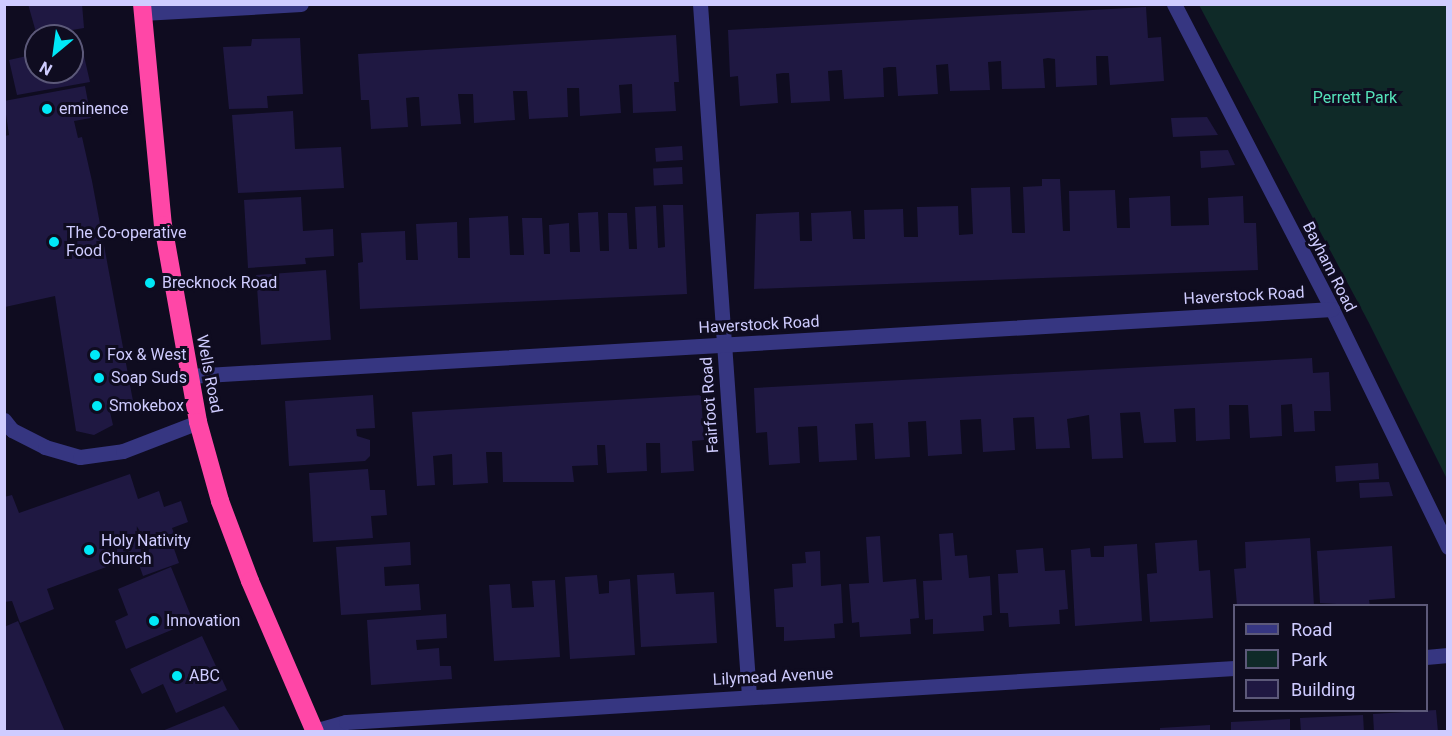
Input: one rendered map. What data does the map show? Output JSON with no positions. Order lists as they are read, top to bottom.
{
  "streets": {
    "highway": ["Wells Road"],
    "street": [
      "Bayham Road",
      "Haverstock Road",
      "Fairfoot Road",
      "Lilymead Avenue"
    ]
  },
  "crossings": [
    ["Bayham Road", "Haverstock Road"],
    ["Haverstock Road", "Wells Road"],
    ["Haverstock Road", "Fairfoot Road"],
    ["Wells Road", "Lilymead Avenue"],
    ["Fairfoot Road", "Lilymead Avenue"]
  ],
  "parks": ["Perrett Park"],
  "places": [
    "eminence",
    "The Co-operative Food",
    "Brecknock Road",
    "Fox & West",
    "Soap Suds",
    "Smokebox",
    "Holy Nativity Church",
    "Innovation",
    "ABC"
  ],
  "legend": ["Road", "Park", "Building"],
  "north": "bottom left"
}
